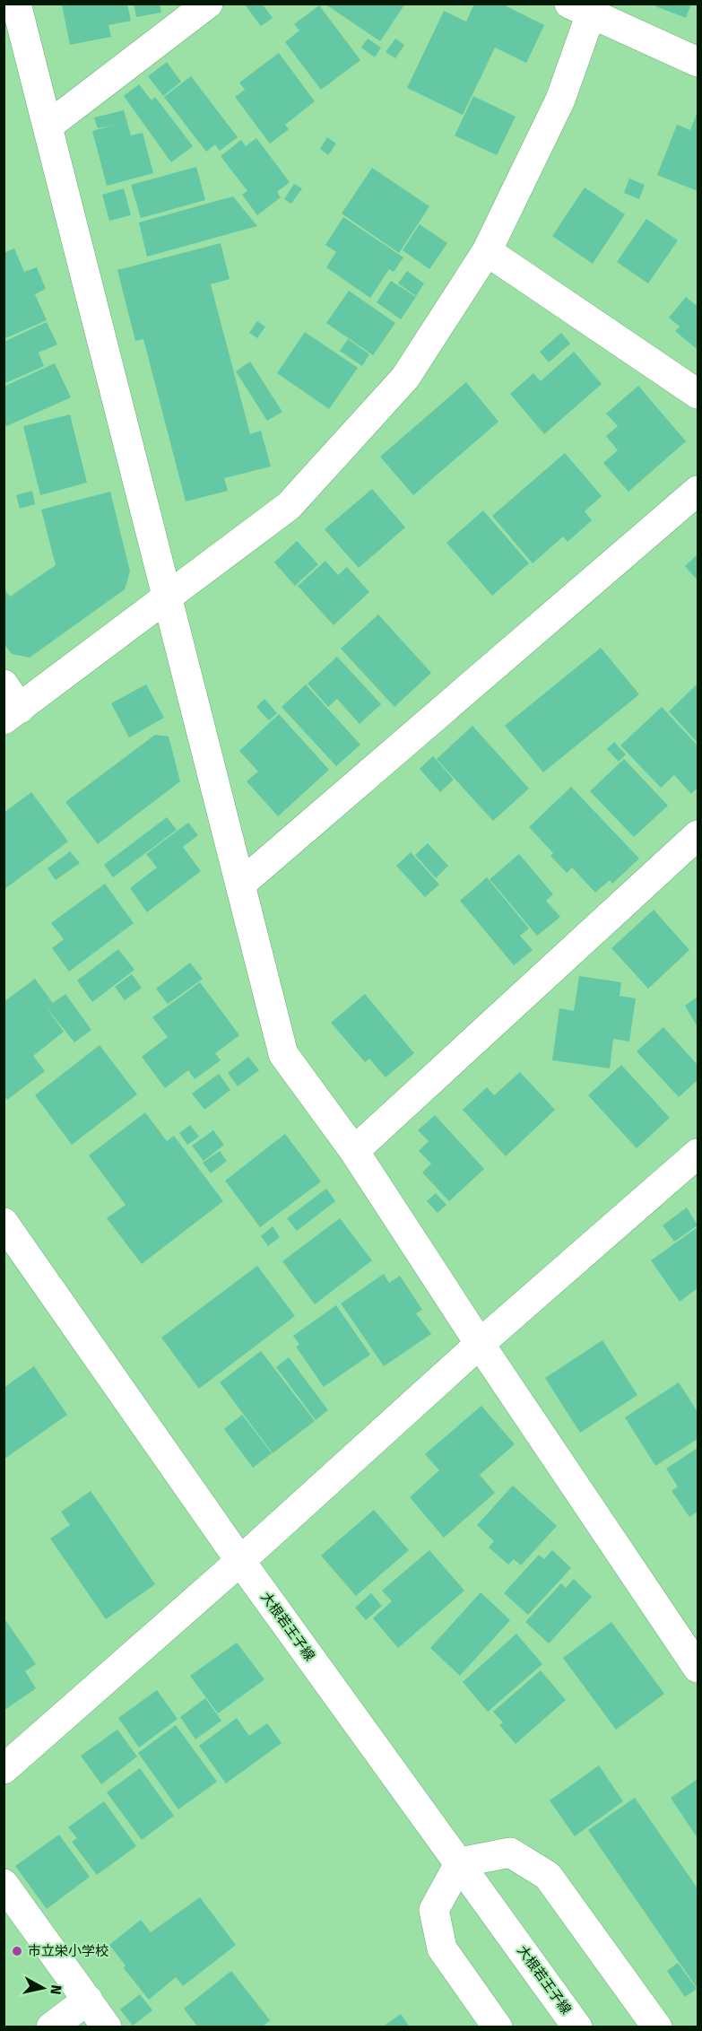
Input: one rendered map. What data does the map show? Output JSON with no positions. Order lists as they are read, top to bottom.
{
  "streets": {
    "street": ["大根若王子線"]
  },
  "places": ["市立栄小学校"],
  "north": "right"
}
